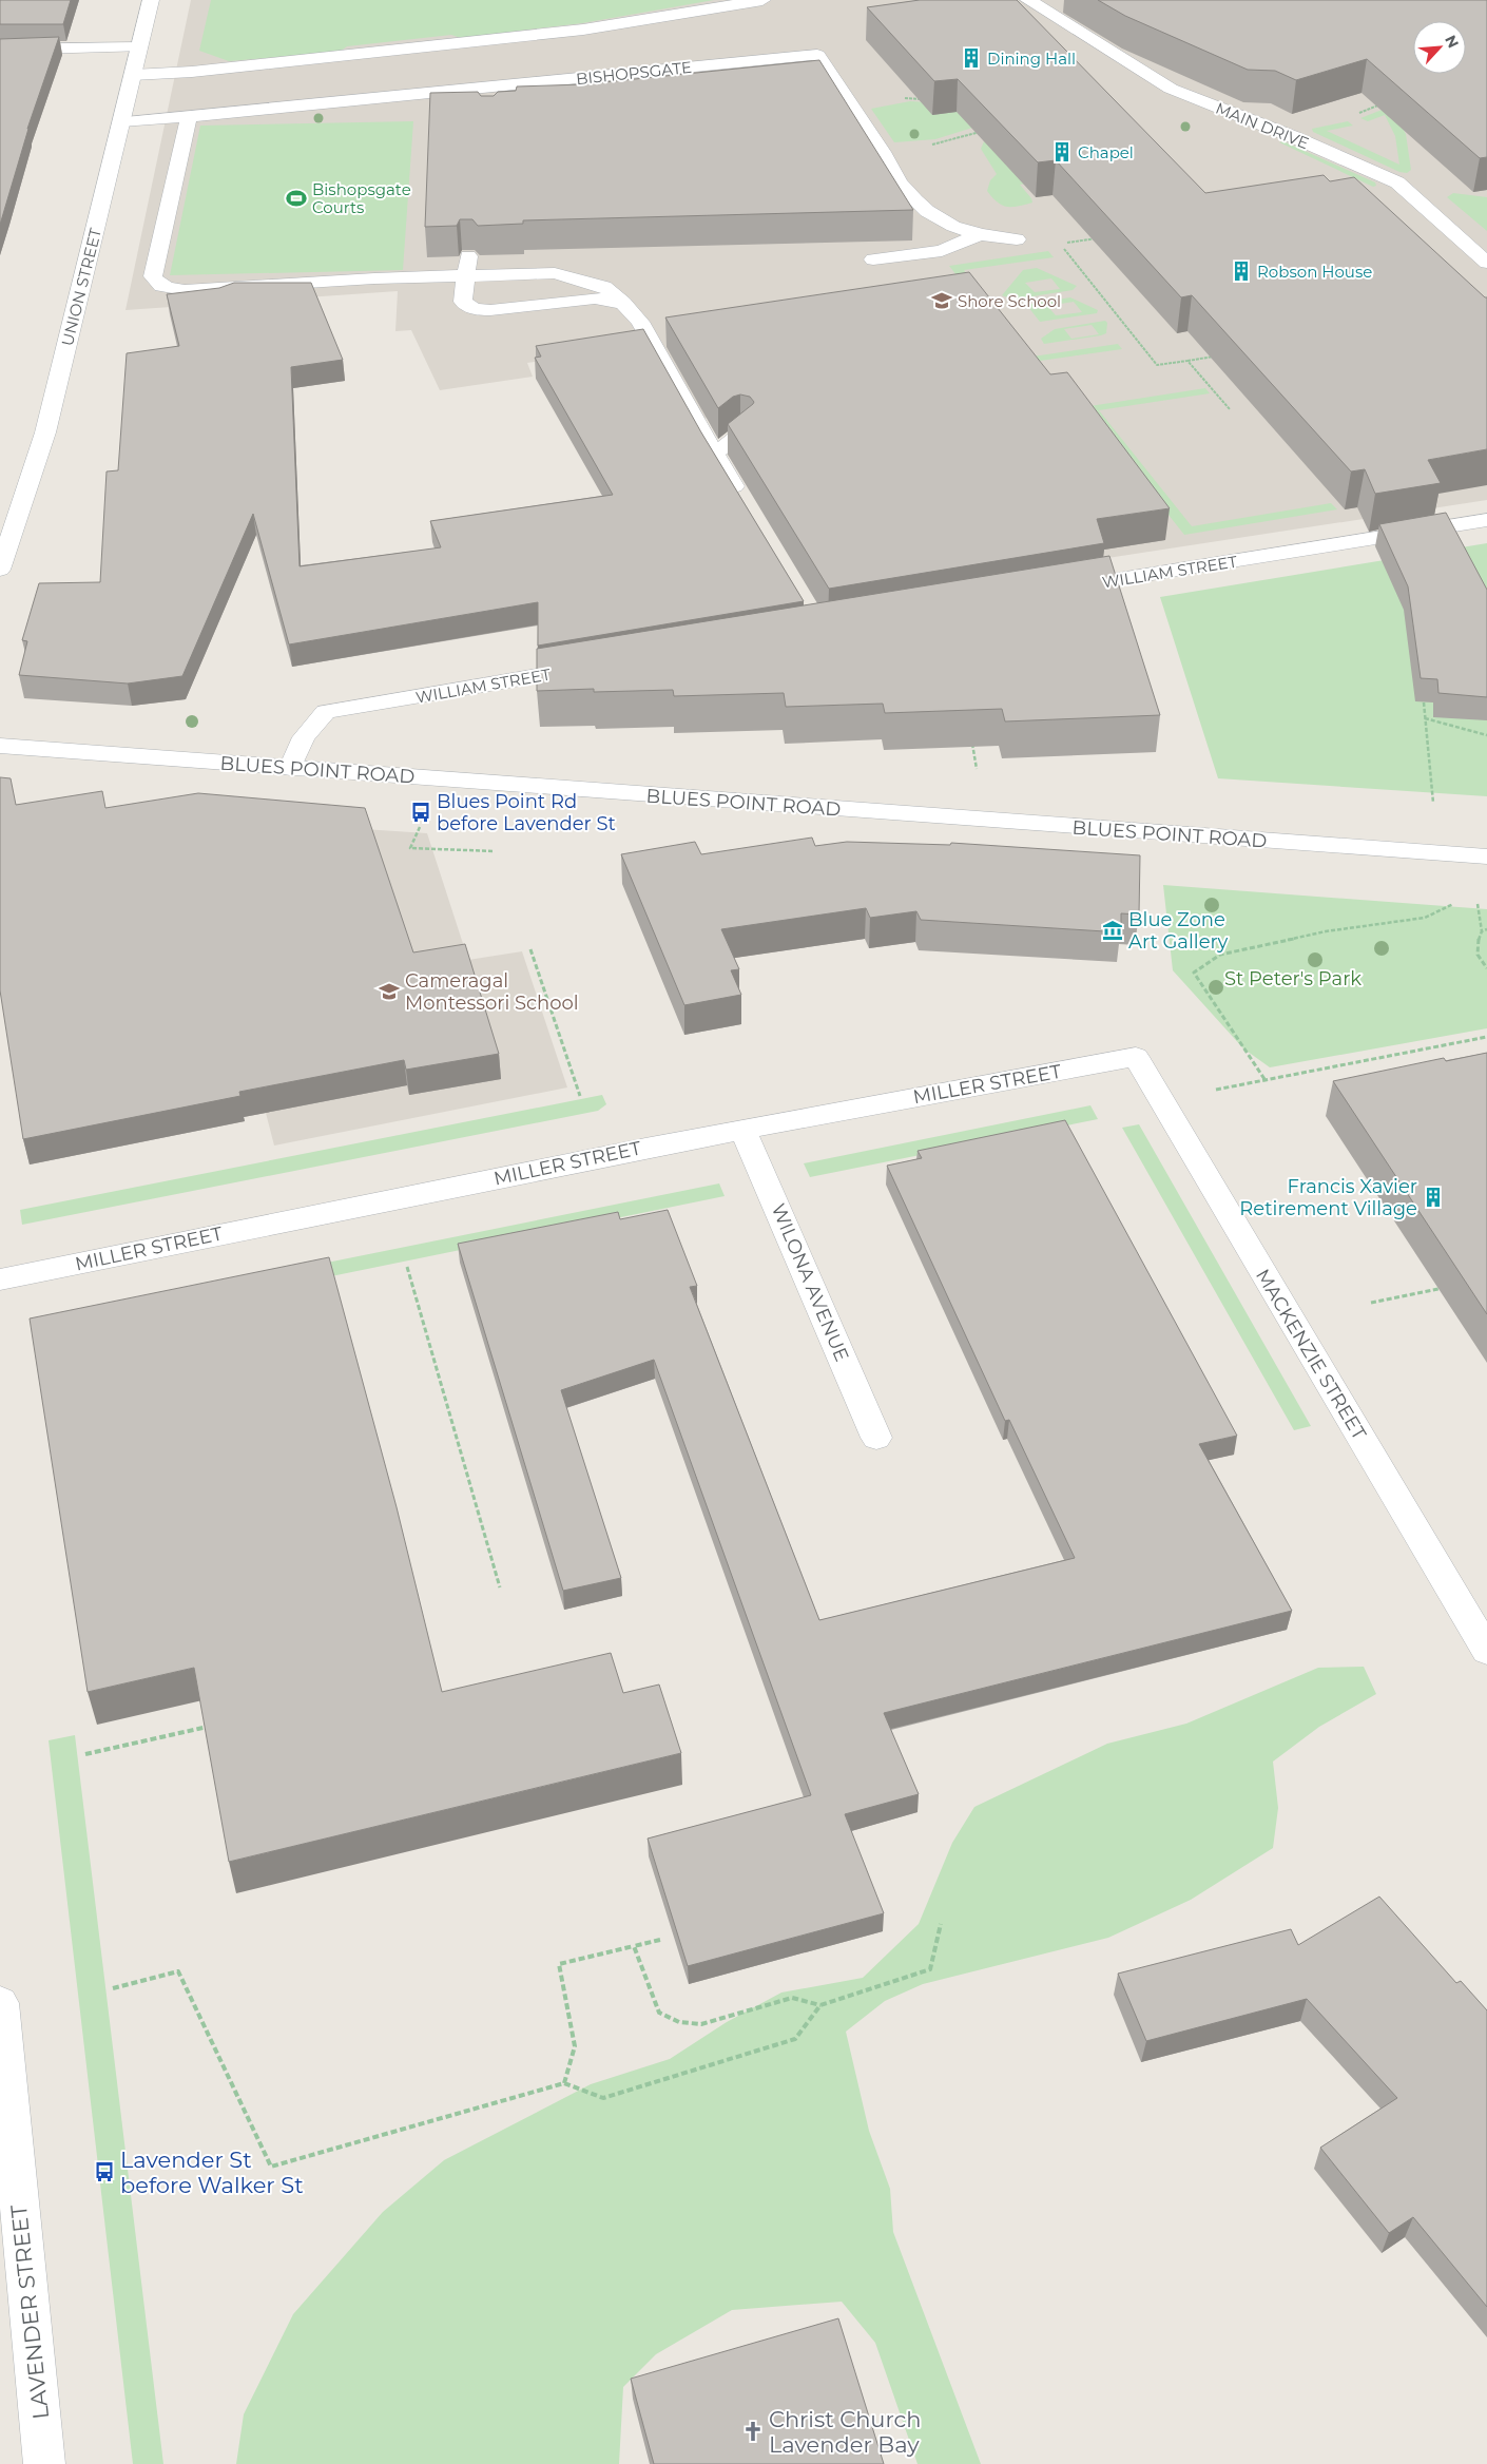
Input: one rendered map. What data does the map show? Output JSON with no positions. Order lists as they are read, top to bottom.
{
  "streets": {
    "street": [
      "BISHOPSGATE",
      "MAIN DRIVE",
      "UNION STREET",
      "WILLIAM STREET",
      "BLUES POINT ROAD",
      "MILLER STREET",
      "WILONA AVENUE",
      "MACKENZIE STREET",
      "LAVENDER STREET"
    ]
  },
  "crossings": [
    ["BISHOPSGATE", "UNION STREET"],
    ["WILLIAM STREET", "BLUES POINT ROAD"],
    ["MILLER STREET", "WILONA AVENUE"],
    ["MILLER STREET", "MACKENZIE STREET"]
  ],
  "parks": ["St Peter's Park"],
  "places": {
    "building": [
      "Dining Hall",
      "Chapel",
      "Robson House",
      "Francis Xavier Retirement Village"
    ],
    "sports": ["Bishopsgate Courts"],
    "school or university": ["Shore School", "Cameragal Montessori School"],
    "bus stop": ["Blues Point Rd before Lavender St", "Lavender St before Walker St"],
    "museum": ["Blue Zone Art Gallery"],
    "church": ["Christ Church Lavender Bay"]
  },
  "north": "top right"
}
